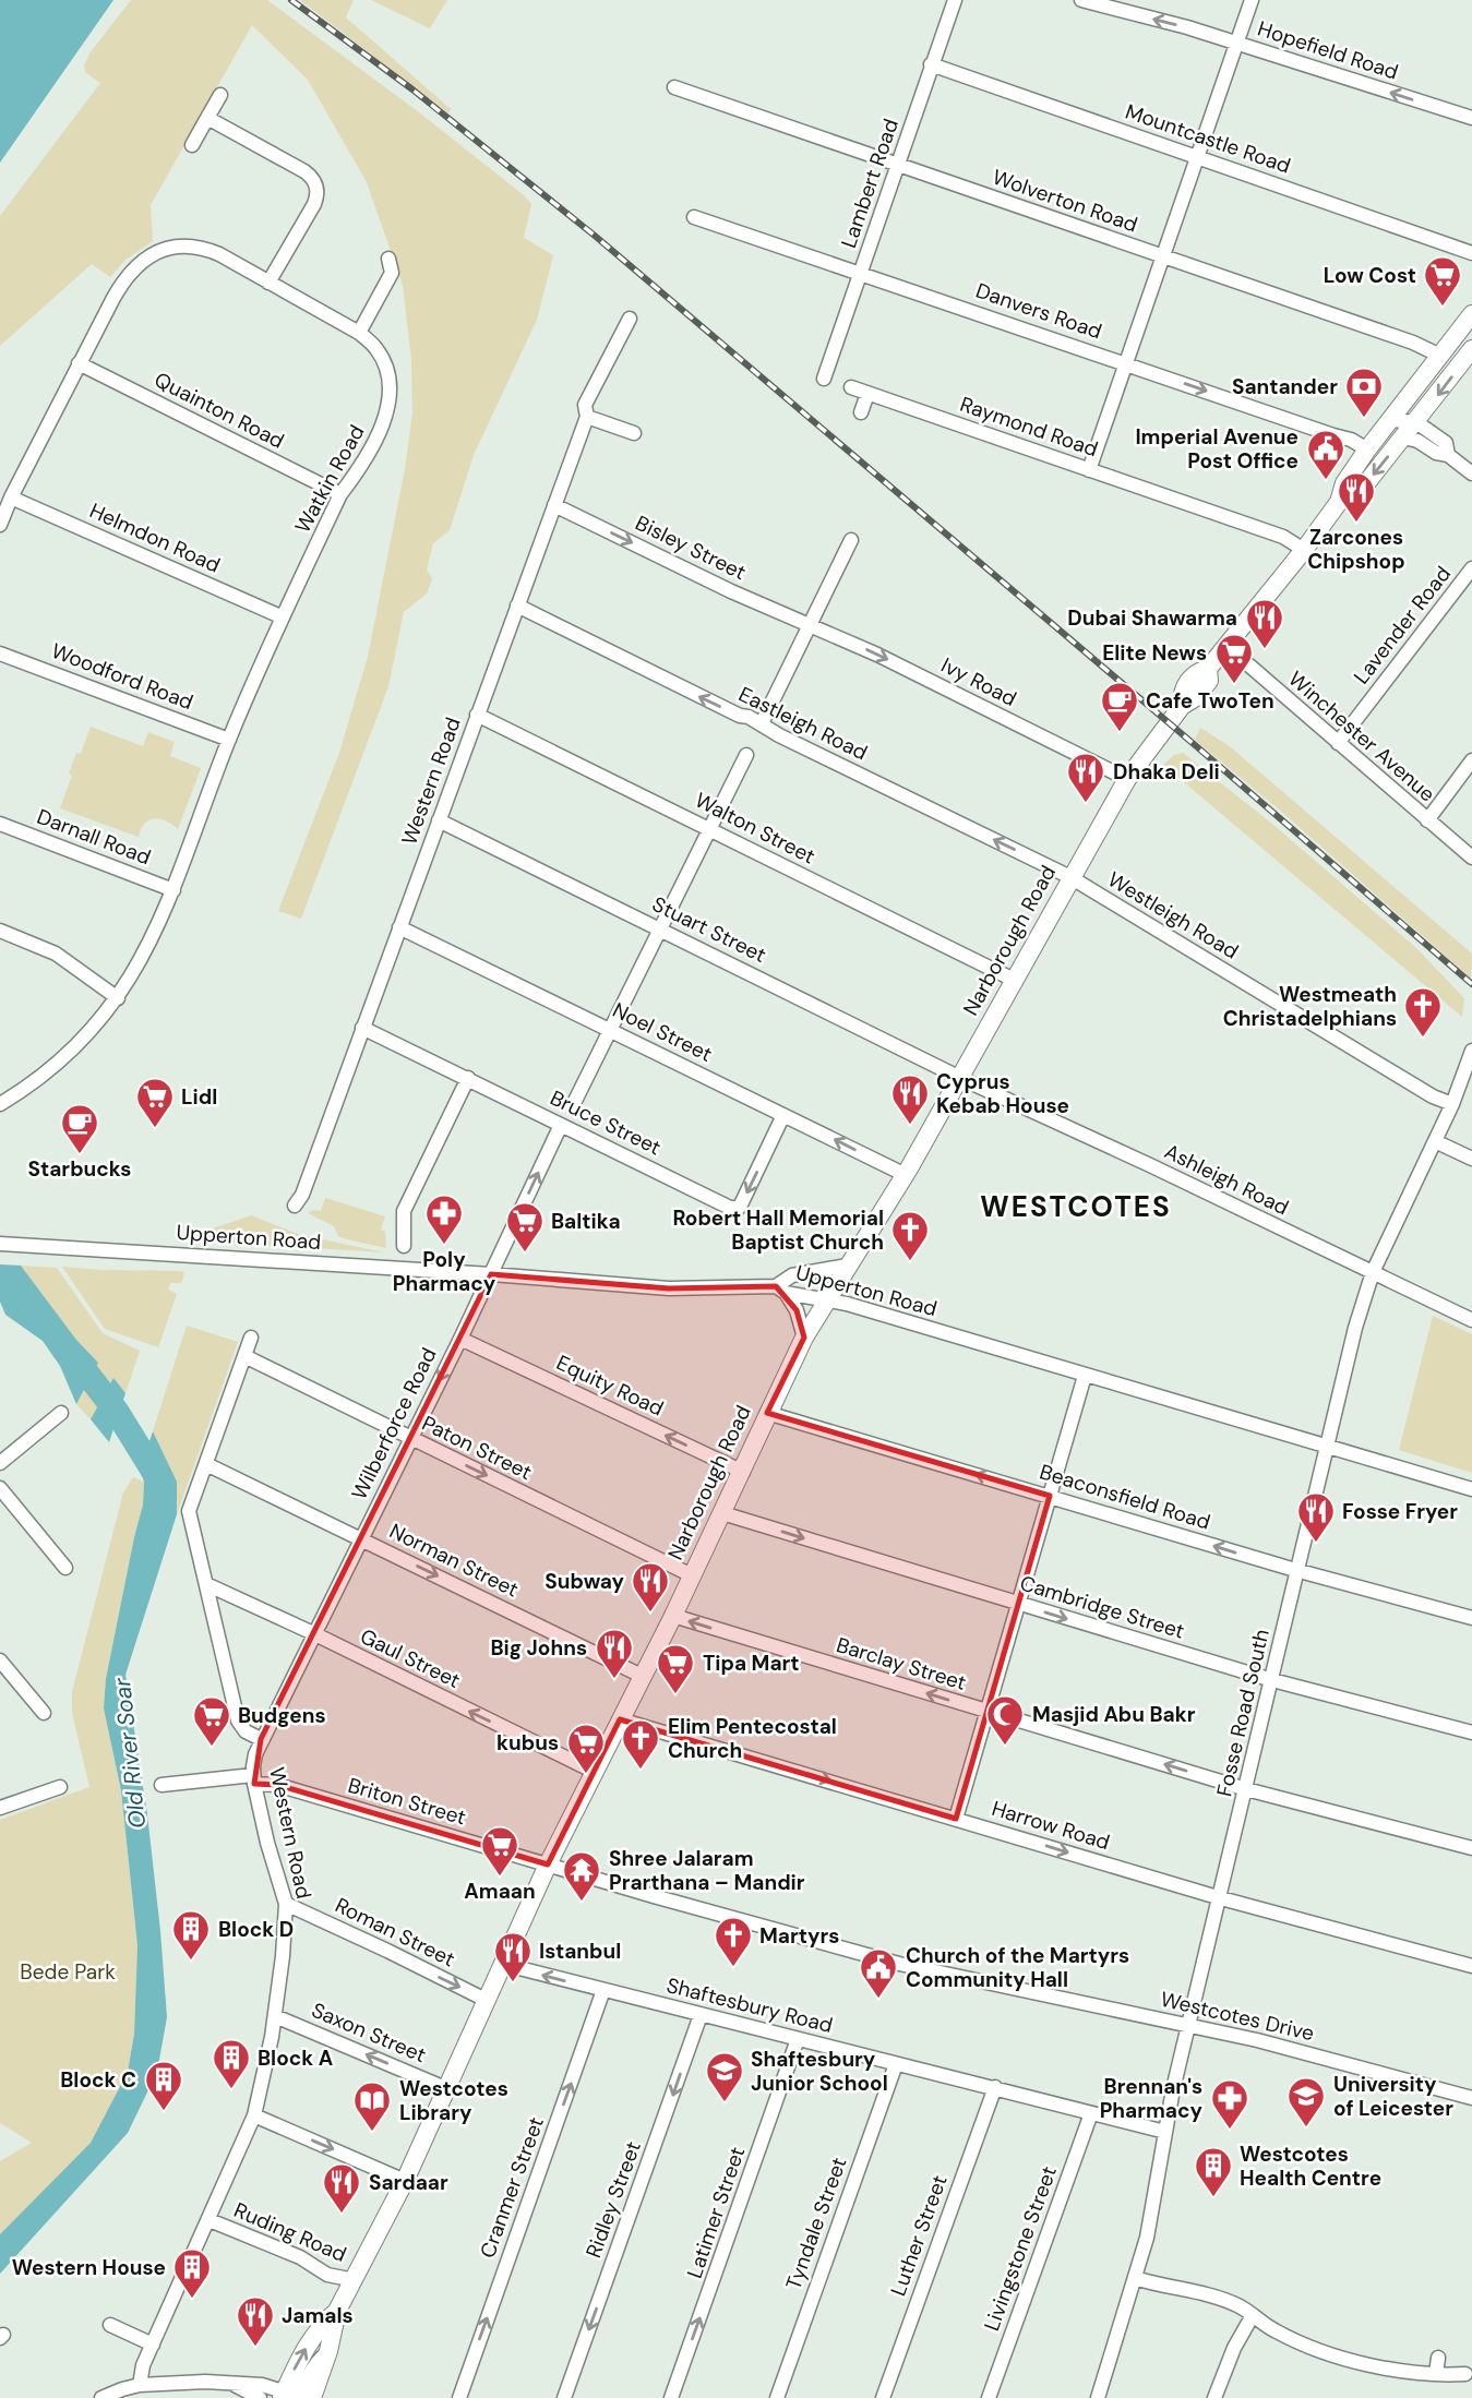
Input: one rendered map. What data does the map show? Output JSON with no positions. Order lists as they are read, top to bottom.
{
  "streets": {
    "main road": ["Narborough Road"],
    "street": [
      "Hopefield Road",
      "Mountcastle Road",
      "Lambert Road",
      "Wolverton Road",
      "Danvers Road",
      "Quainton Road",
      "Raymond Road",
      "Watkin Road",
      "Helmdon Road",
      "Bisley Street",
      "Lavender Road",
      "Woodford Road",
      "Ivy Road",
      "Eastleigh Road",
      "Winchester Avenue",
      "Western Road",
      "Walton Street",
      "Darnall Road",
      "Westleigh Road",
      "Stuart Street",
      "Noel Street",
      "Bruce Street",
      "Ashleigh Road",
      "Upperton Road",
      "Equity Road",
      "Wilberforce Road",
      "Paton Street",
      "Beaconsfield Road",
      "Norman Street",
      "Cambridge Street",
      "Gaul Street",
      "Barclay Street",
      "Fosse Road South",
      "Briton Street",
      "Harrow Road",
      "Roman Street",
      "Shaftesbury Road",
      "Westcotes Drive",
      "Saxon Street",
      "Cranmer Street",
      "Ridley Street",
      "Latimer Street",
      "Tyndale Street",
      "Ruding Road",
      "Luther Street",
      "Livingstone Street"
    ]
  },
  "crossings": [
    ["Mountcastle Road", "Lambert Road"],
    ["Lambert Road", "Wolverton Road"],
    ["Lambert Road", "Danvers Road"],
    ["Wolverton Road", "Narborough Road"],
    ["Danvers Road", "Narborough Road"],
    ["Quainton Road", "Watkin Road"],
    ["Raymond Road", "Narborough Road"],
    ["Watkin Road", "Helmdon Road"],
    ["Watkin Road", "Woodford Road"],
    ["Watkin Road", "Darnall Road"],
    ["Bisley Street", "Ivy Road"],
    ["Bisley Street", "Western Road"],
    ["Lavender Road", "Winchester Avenue"],
    ["Ivy Road", "Narborough Road"],
    ["Eastleigh Road", "Western Road"],
    ["Eastleigh Road", "Westleigh Road"],
    ["Eastleigh Road", "Narborough Road"],
    ["Winchester Avenue", "Narborough Road"],
    ["Western Road", "Walton Street"],
    ["Western Road", "Stuart Street"],
    ["Western Road", "Noel Street"],
    ["Western Road", "Bruce Street"],
    ["Western Road", "Wilberforce Road"],
    ["Western Road", "Paton Street"],
    ["Western Road", "Norman Street"],
    ["Western Road", "Gaul Street"],
    ["Western Road", "Briton Street"],
    ["Western Road", "Roman Street"],
    ["Western Road", "Saxon Street"],
    ["Western Road", "Ruding Road"],
    ["Walton Street", "Narborough Road"],
    ["Westleigh Road", "Narborough Road"],
    ["Westleigh Road", "Fosse Road South"],
    ["Stuart Street", "Narborough Road"],
    ["Stuart Street", "Ashleigh Road"],
    ["Narborough Road", "Noel Street"],
    ["Narborough Road", "Ashleigh Road"],
    ["Narborough Road", "Upperton Road"],
    ["Narborough Road", "Equity Road"],
    ["Narborough Road", "Paton Street"],
    ["Narborough Road", "Beaconsfield Road"],
    ["Narborough Road", "Norman Street"],
    ["Narborough Road", "Cambridge Street"],
    ["Narborough Road", "Gaul Street"],
    ["Narborough Road", "Barclay Street"],
    ["Narborough Road", "Briton Street"],
    ["Narborough Road", "Harrow Road"],
    ["Narborough Road", "Roman Street"],
    ["Narborough Road", "Shaftesbury Road"],
    ["Narborough Road", "Westcotes Drive"],
    ["Narborough Road", "Saxon Street"],
    ["Narborough Road", "Ruding Road"],
    ["Noel Street", "Bruce Street"],
    ["Bruce Street", "Wilberforce Road"],
    ["Ashleigh Road", "Fosse Road South"],
    ["Upperton Road", "Wilberforce Road"],
    ["Upperton Road", "Fosse Road South"],
    ["Equity Road", "Wilberforce Road"],
    ["Wilberforce Road", "Paton Street"],
    ["Wilberforce Road", "Norman Street"],
    ["Wilberforce Road", "Gaul Street"],
    ["Beaconsfield Road", "Fosse Road South"],
    ["Cambridge Street", "Fosse Road South"],
    ["Barclay Street", "Fosse Road South"],
    ["Fosse Road South", "Harrow Road"],
    ["Fosse Road South", "Shaftesbury Road"],
    ["Fosse Road South", "Westcotes Drive"],
    ["Briton Street", "Westcotes Drive"],
    ["Shaftesbury Road", "Cranmer Street"],
    ["Shaftesbury Road", "Ridley Street"],
    ["Shaftesbury Road", "Latimer Street"],
    ["Shaftesbury Road", "Tyndale Street"],
    ["Shaftesbury Road", "Luther Street"],
    ["Shaftesbury Road", "Livingstone Street"]
  ],
  "one_way": [
    "Hopefield Road",
    "Danvers Road",
    "Bisley Street",
    "Ivy Road",
    "Eastleigh Road",
    "Equity Road",
    "Paton Street",
    "Beaconsfield Road",
    "Norman Street",
    "Cambridge Street",
    "Gaul Street",
    "Barclay Street",
    "Harrow Road",
    "Roman Street",
    "Cranmer Street",
    "Ridley Street",
    "Latimer Street"
  ],
  "districts": ["WESTCOTES"],
  "water": ["Old River Soar"],
  "parks": ["Bede Park"],
  "places": {
    "supermarket": [
      "Low Cost",
      "Elite News",
      "Lidl",
      "Baltika",
      "Tipa Mart",
      "Budgens",
      "kubus",
      "Amaan"
    ],
    "bank": ["Santander"],
    "public building": ["Imperial Avenue Post Office", "Church of the Martyrs Community Hall"],
    "restaurant": [
      "Zarcones Chipshop",
      "Dubai Shawarma",
      "Dhaka Deli",
      "Cyprus Kebab House",
      "Fosse Fryer",
      "Subway",
      "Big Johns",
      "Istanbul",
      "Sardaar",
      "Jamals"
    ],
    "cafe": ["Cafe TwoTen", "Starbucks"],
    "church": [
      "Westmeath Christadelphians",
      "Robert Hall Memorial Baptist Church",
      "Elim Pentecostal Church",
      "Martyrs"
    ],
    "pharmacy": ["Poly Pharmacy", "Brennan's Pharmacy"],
    "mosque": ["Masjid Abu Bakr"],
    "temple": ["Shree Jalaram Prarthana – Mandir"],
    "building": [
      "Block D",
      "Block A",
      "Block C",
      "Westcotes Health Centre",
      "Western House"
    ],
    "school or university": ["Shaftesbury Junior School", "University of Leicester"],
    "library": ["Westcotes Library"]
  }
}
